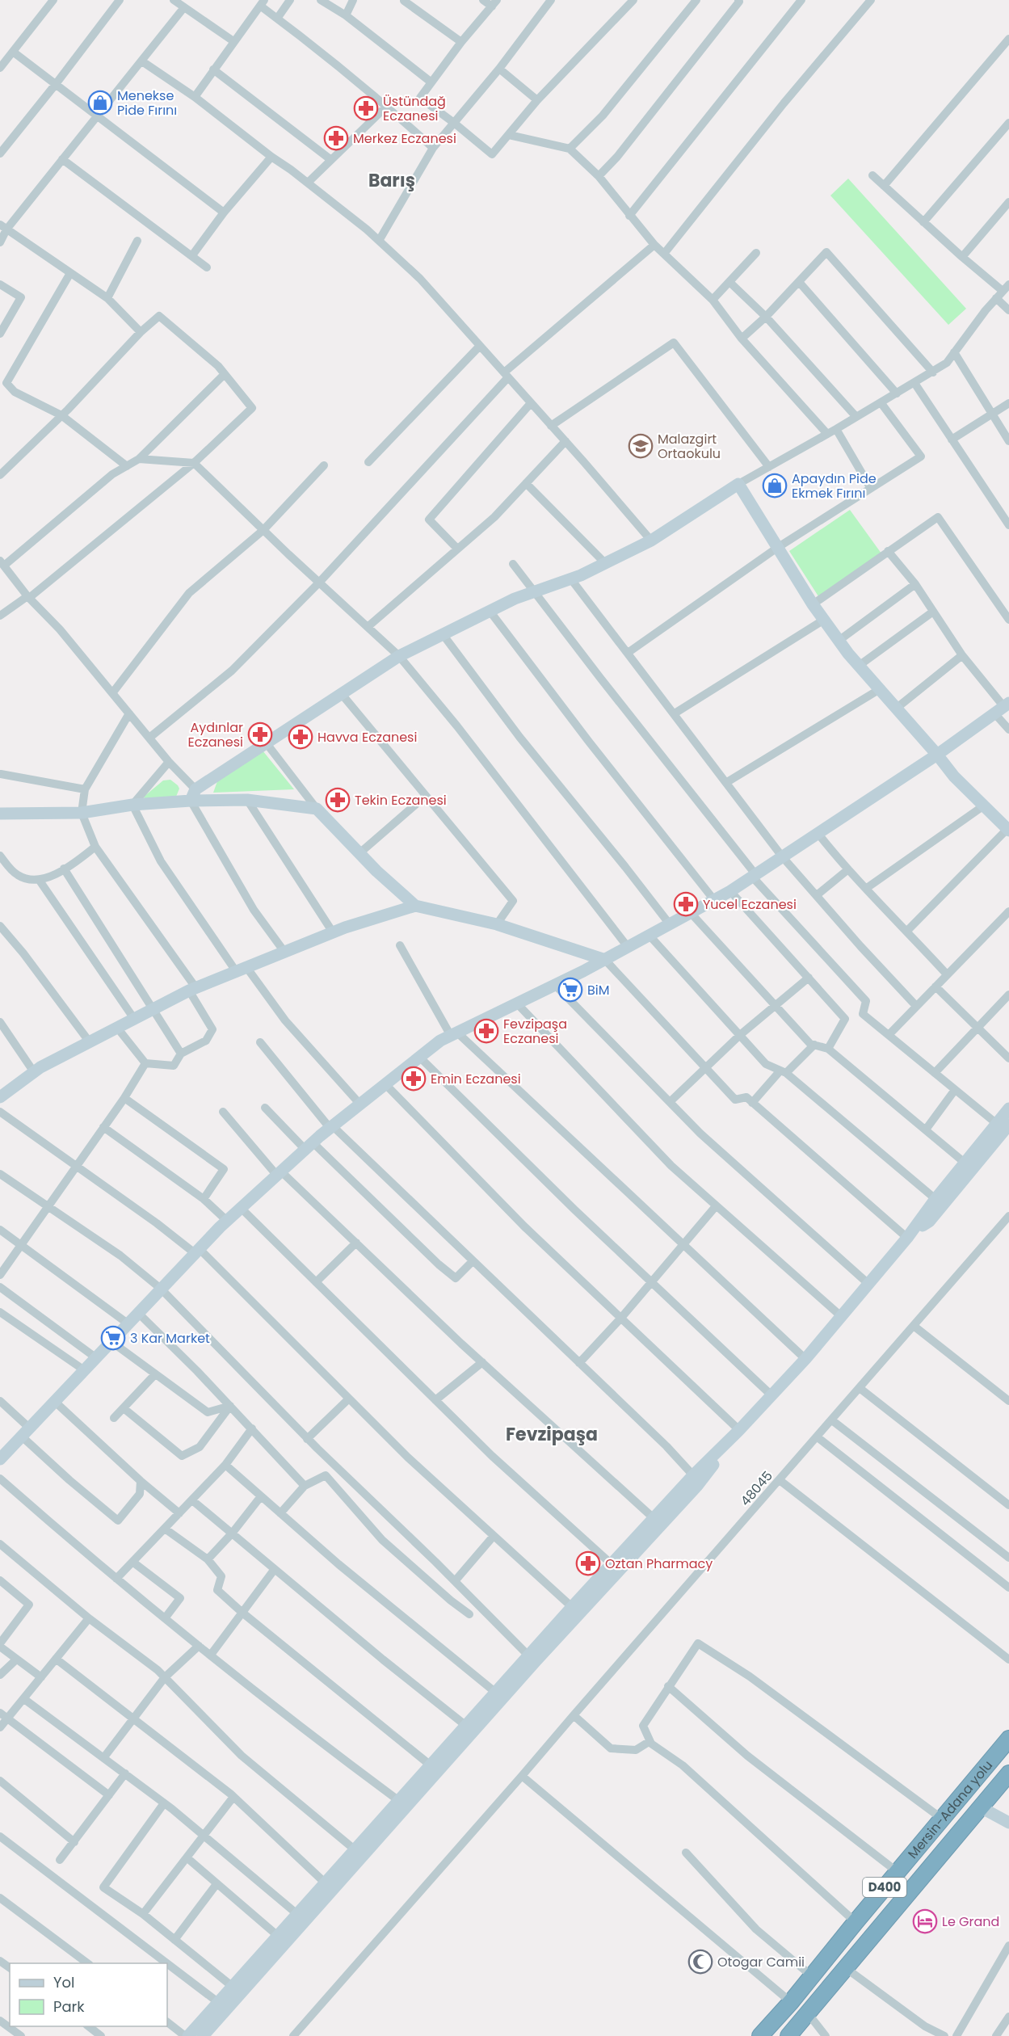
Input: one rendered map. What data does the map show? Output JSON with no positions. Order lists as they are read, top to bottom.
{
  "streets": {
    "highway": ["Mersin-Adana yolu", "D400"],
    "street": ["48045"]
  },
  "districts": ["Barış", "Fevzipaşa"],
  "places": {
    "shop": ["Menekse Pide Fırını", "Apaydın Pide Ekmek Fırını"],
    "pharmacy": [
      "Üstündağ Eczanesi",
      "Merkez Eczanesi",
      "Aydınlar Eczanesi",
      "Havva Eczanesi",
      "Tekin Eczanesi",
      "Yucel Eczanesi",
      "Fevzipaşa Eczanesi",
      "Emin Eczanesi",
      "Oztan Pharmacy"
    ],
    "school or university": ["Malazgirt Ortaokulu"],
    "supermarket": ["BiM", "3 Kar Market"],
    "hotel": ["Le Grand"],
    "mosque": ["Otogar Camii"]
  },
  "legend": ["Yol", "Park"]
}
